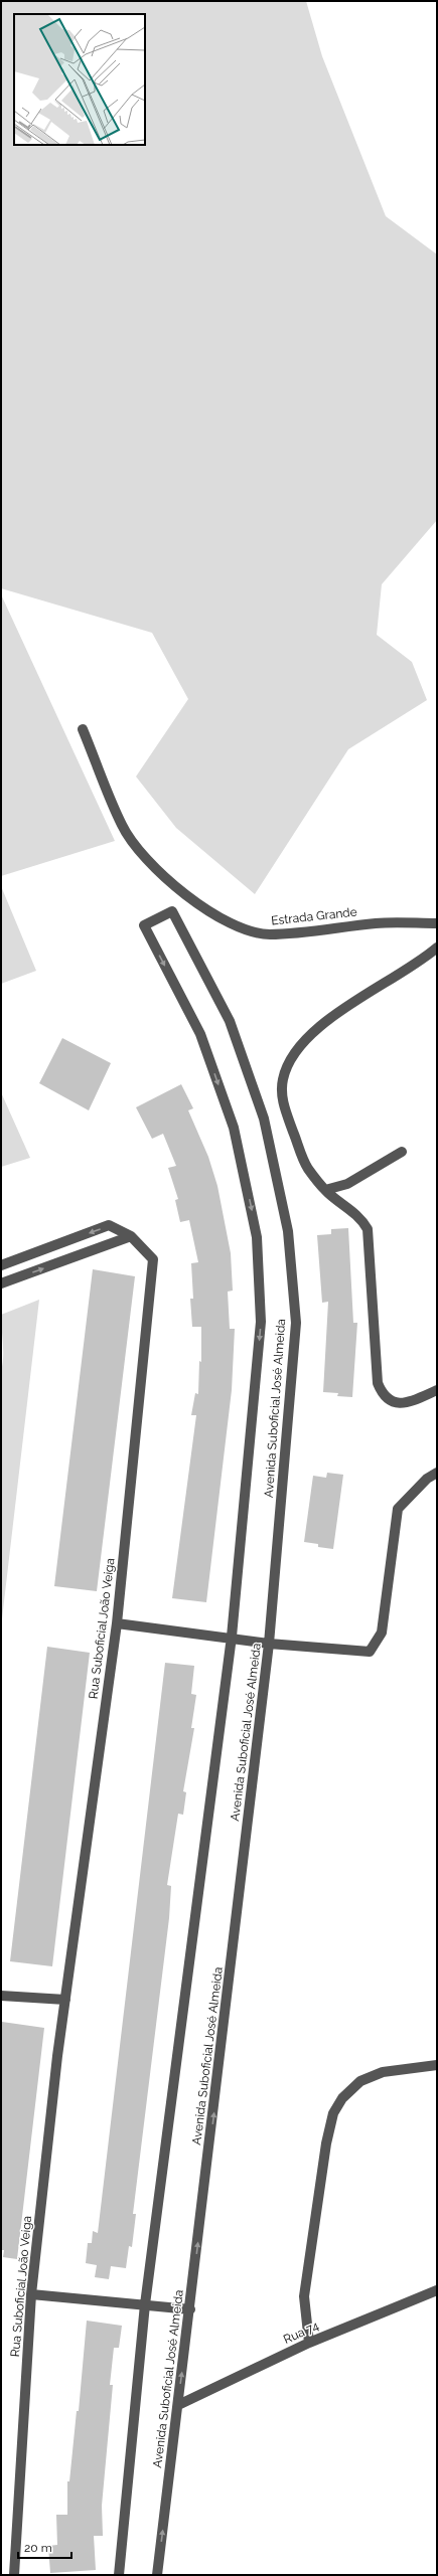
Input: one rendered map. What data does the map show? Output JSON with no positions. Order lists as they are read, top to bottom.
{
  "streets": {
    "street": [
      "Estrada Grande",
      "Avenida Suboficial José Almeida",
      "Rua Suboficial João Veiga",
      "Rua 74"
    ]
  },
  "crossings": [
    ["Avenida Suboficial José Almeida", "Rua 74"]
  ],
  "scale_bar": "20 m"
}
